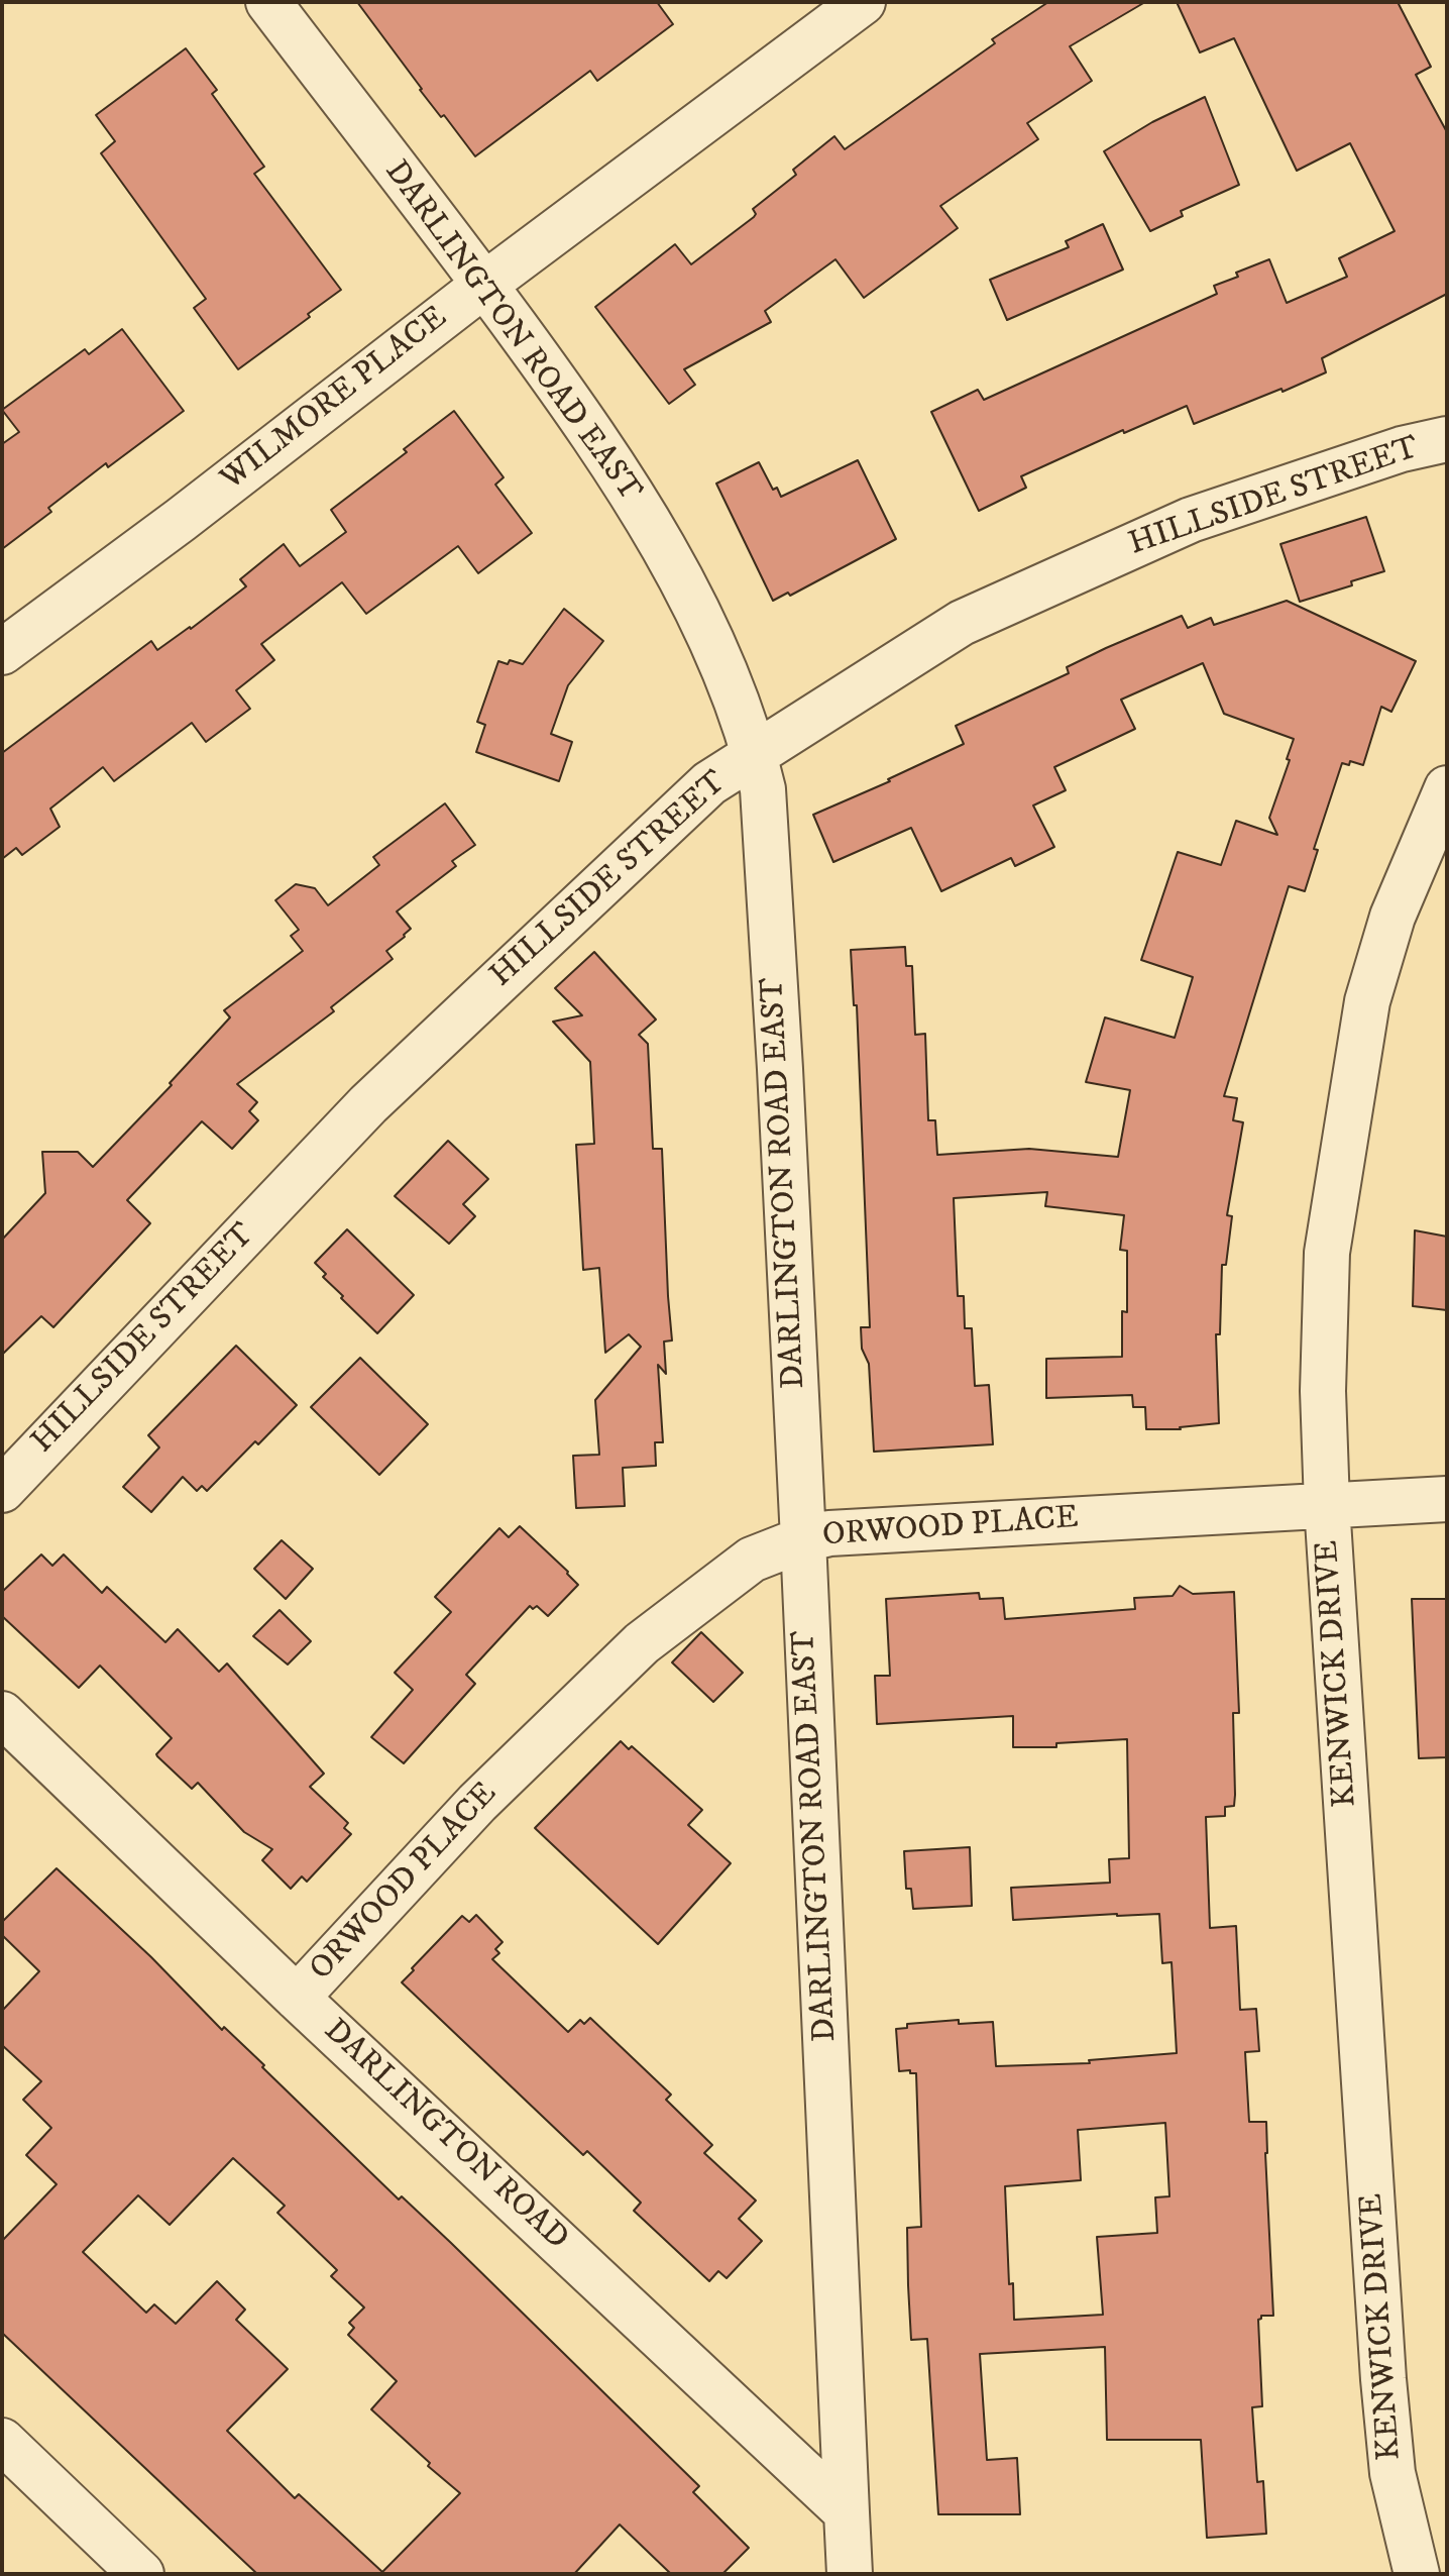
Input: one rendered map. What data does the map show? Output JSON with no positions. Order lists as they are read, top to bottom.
{
  "streets": {
    "street": [
      "DARLINGTON ROAD EAST",
      "WILMORE PLACE",
      "HILLSIDE STREET",
      "ORWOOD PLACE",
      "KENWICK DRIVE",
      "DARLINGTON ROAD"
    ]
  },
  "crossings": [
    ["DARLINGTON ROAD EAST", "WILMORE PLACE"],
    ["DARLINGTON ROAD EAST", "HILLSIDE STREET"],
    ["DARLINGTON ROAD EAST", "ORWOOD PLACE"],
    ["DARLINGTON ROAD EAST", "DARLINGTON ROAD"],
    ["ORWOOD PLACE", "KENWICK DRIVE"],
    ["ORWOOD PLACE", "DARLINGTON ROAD"]
  ]
}
